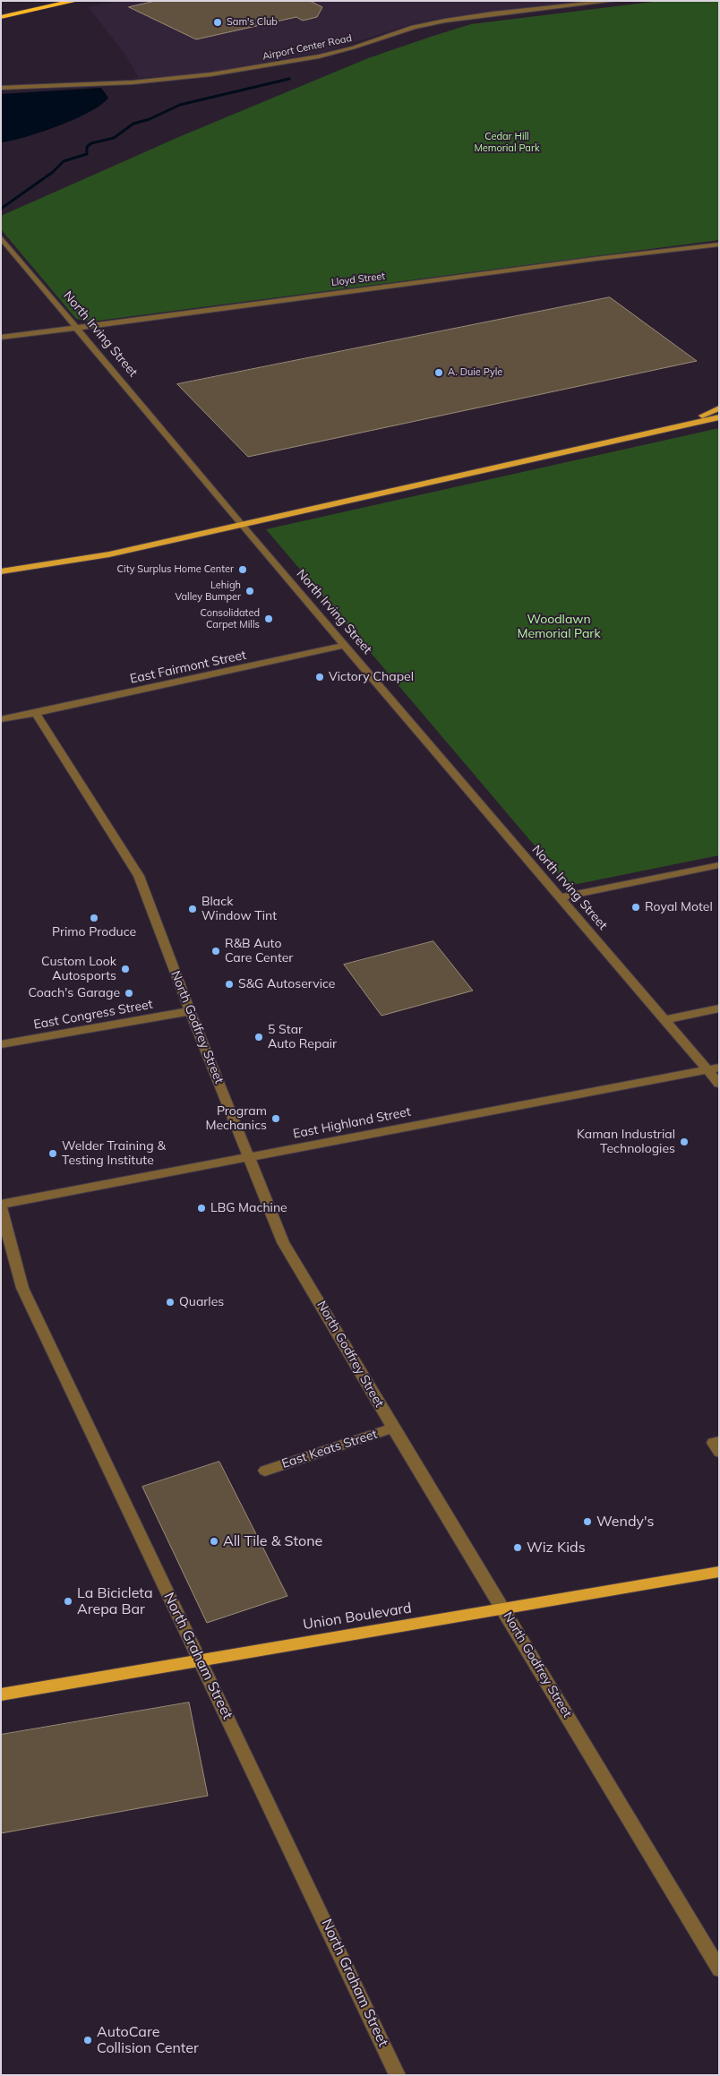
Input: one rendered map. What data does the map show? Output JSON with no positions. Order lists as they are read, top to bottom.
{
  "streets": {
    "main road": ["Union Boulevard"],
    "street": [
      "Airport Center Road",
      "Lloyd Street",
      "North Irving Street",
      "East Fairmont Street",
      "East Congress Street",
      "North Godfrey Street",
      "East Highland Street",
      "East Keats Street",
      "North Graham Street"
    ]
  },
  "crossings": [
    ["Lloyd Street", "North Irving Street"],
    ["North Irving Street", "East Fairmont Street"],
    ["North Irving Street", "East Highland Street"],
    ["East Fairmont Street", "North Godfrey Street"],
    ["East Congress Street", "North Godfrey Street"],
    ["North Godfrey Street", "East Highland Street"],
    ["North Godfrey Street", "East Keats Street"],
    ["North Godfrey Street", "Union Boulevard"],
    ["East Highland Street", "North Graham Street"],
    ["Union Boulevard", "North Graham Street"]
  ],
  "parks": ["Cedar Hill Memorial Park", "Woodlawn Memorial Park"],
  "places": [
    "Sam's Club",
    "A. Duie Pyle",
    "City Surplus Home Center",
    "Lehigh Valley Bumper",
    "Consolidated Carpet Mills",
    "Victory Chapel",
    "Royal Motel",
    "Black Window Tint",
    "Primo Produce",
    "R&B Auto Care Center",
    "Custom Look Autosports",
    "S&G Autoservice",
    "Coach's Garage",
    "5 Star Auto Repair",
    "Program Mechanics",
    "Kaman Industrial Technologies",
    "Welder Training & Testing Institute",
    "LBG Machine",
    "Quarles",
    "Wendy's",
    "All Tile & Stone",
    "Wiz Kids",
    "La Bicicleta Arepa Bar",
    "AutoCare Collision Center"
  ]
}
